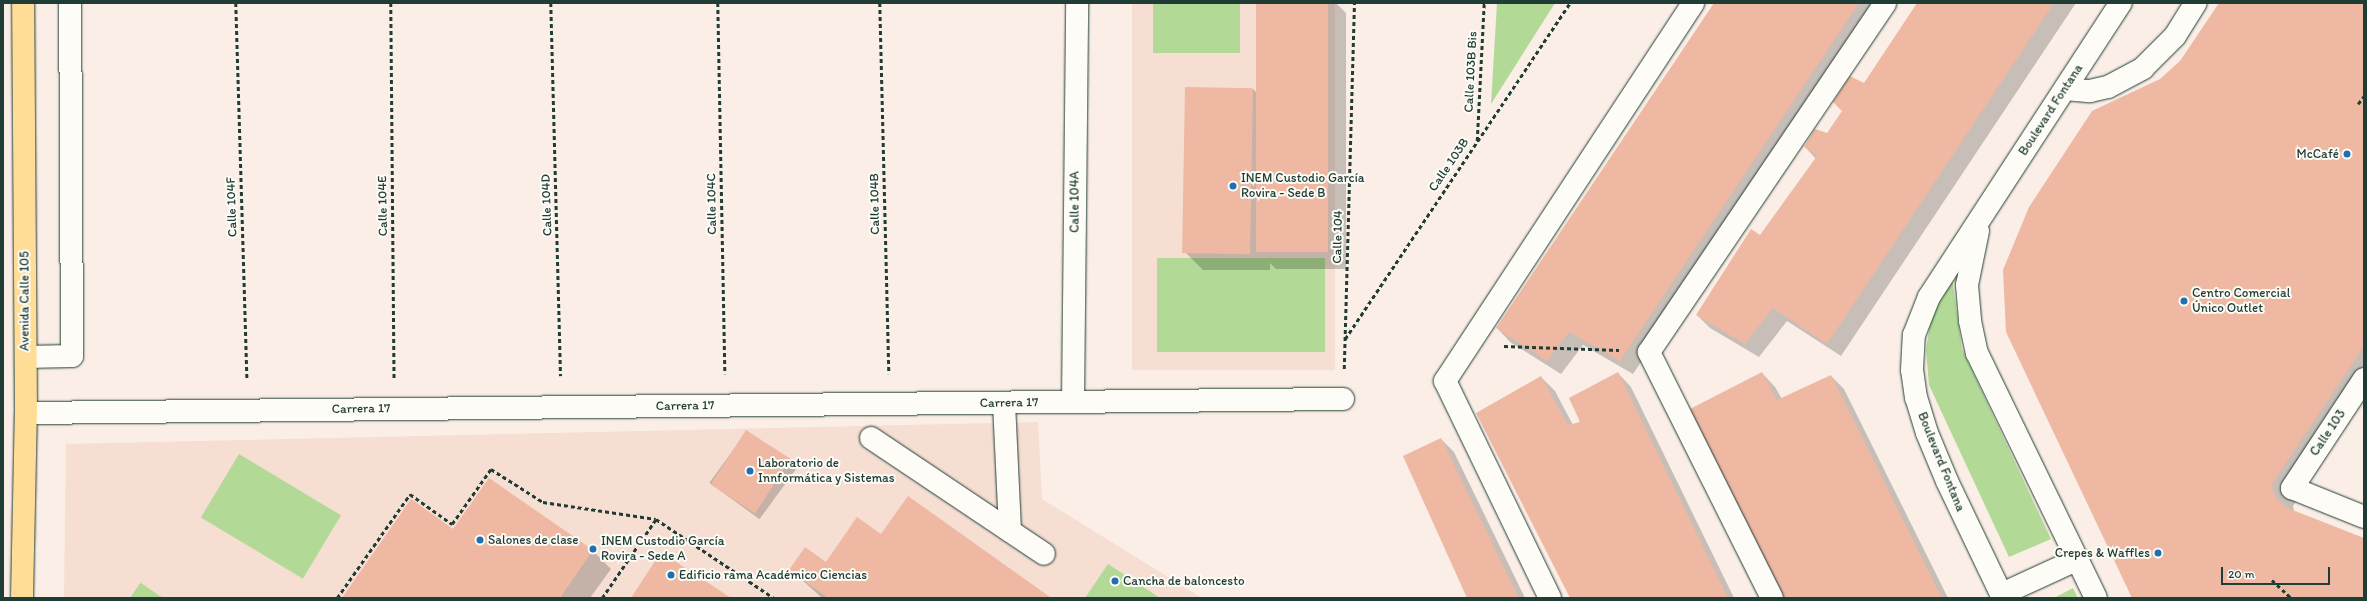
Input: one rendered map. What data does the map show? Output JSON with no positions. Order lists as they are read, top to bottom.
{
  "streets": {
    "main road": ["Avenida Calle 105"],
    "street": [
      "Boulevard Fontana",
      "Calle 104A",
      "Carrera 17",
      "Calle 103"
    ],
    "path": [
      "Calle 103B Bis",
      "Calle 103B",
      "Calle 104C",
      "Calle 104B",
      "Calle 104D",
      "Calle 104E",
      "Calle 104F",
      "Calle 104"
    ]
  },
  "crossings": [
    ["Calle 103B Bis", "Calle 103B"],
    ["Calle 103B", "Calle 104"],
    ["Calle 104A", "Carrera 17"],
    ["Calle 104C", "Carrera 17"],
    ["Calle 104B", "Carrera 17"],
    ["Calle 104D", "Carrera 17"],
    ["Calle 104E", "Carrera 17"],
    ["Calle 104F", "Carrera 17"],
    ["Calle 104", "Carrera 17"],
    ["Avenida Calle 105", "Carrera 17"]
  ],
  "places": [
    "McCafé",
    "INEM Custodio García Rovira - Sede B",
    "Centro Comercial Único Outlet",
    "Laboratorio de Innformática y Sistemas",
    "Salones de clase",
    "INEM Custodio García Rovira - Sede A",
    "Crepes & Waffles",
    "Edificio rama Académico Ciencias",
    "Cancha de baloncesto"
  ],
  "scale_bar": "20 m"
}
